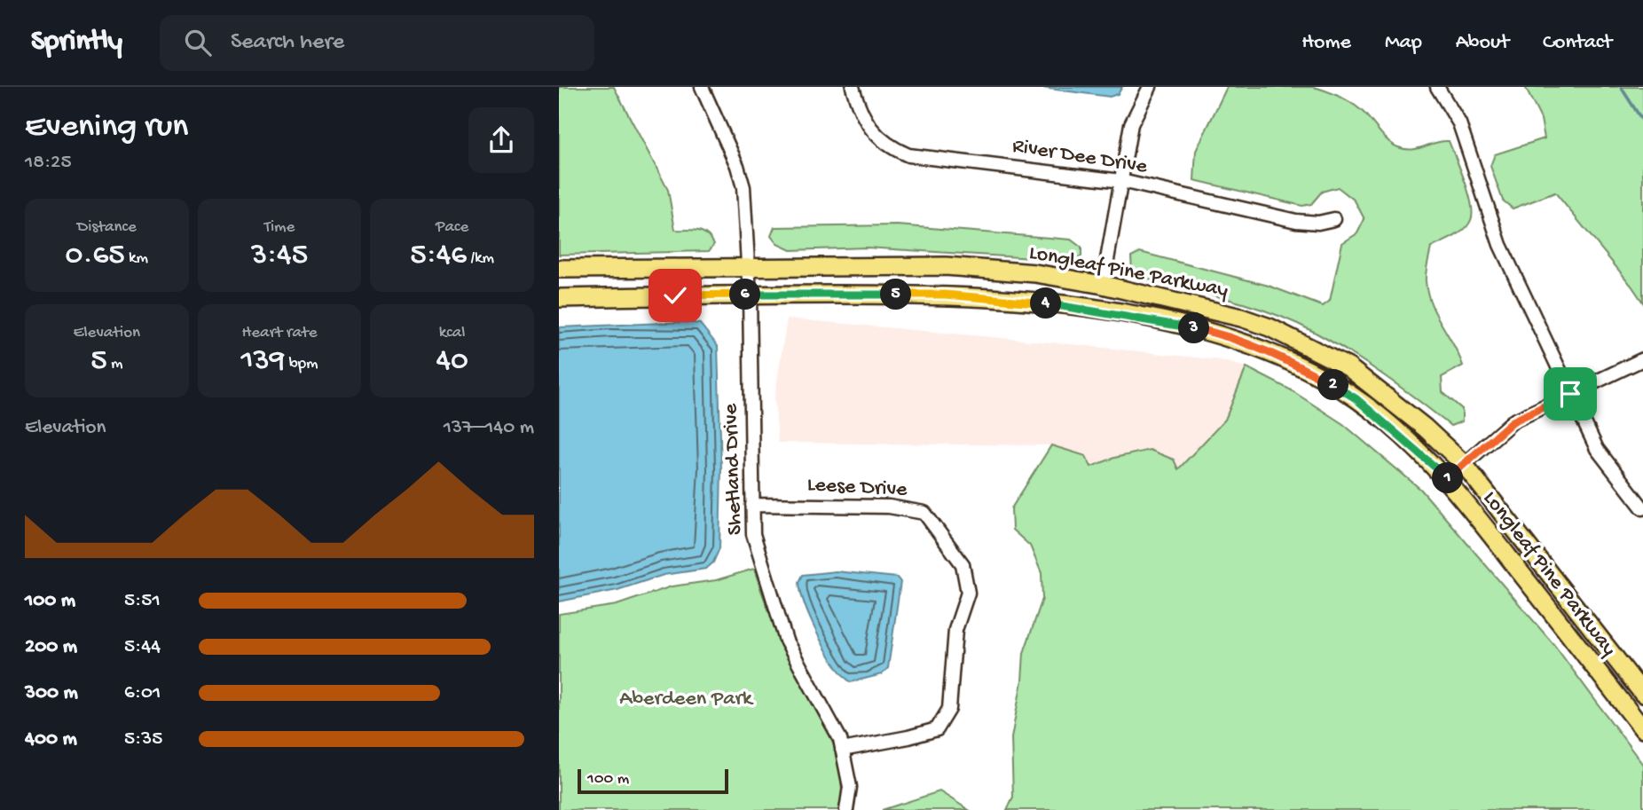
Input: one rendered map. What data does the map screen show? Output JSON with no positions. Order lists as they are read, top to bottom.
{
  "streets": {
    "main road": ["Longleaf Pine Parkway"],
    "street": ["River Dee Drive", "Shetland Drive", "Leese Drive"]
  },
  "crossings": [
    ["Longleaf Pine Parkway", "Shetland Drive"],
    ["Shetland Drive", "Leese Drive"]
  ],
  "parks": ["Aberdeen Park"],
  "scale_bar": "100 m",
  "page": {
    "header": "Sprintly",
    "search": "Search here",
    "nav": [
      "Home",
      "Map",
      "About",
      "Contact"
    ],
    "heading": ["Evening run", "18:25"],
    "stats": [
      ["Distance", "0.65 km"],
      ["Time", "3:45"],
      ["Pace", "5:46 /km"],
      ["Elevation", "5 m"],
      ["Heart rate", "139 bpm"],
      ["kcal", "40"]
    ],
    "pins": [
      "5",
      "6",
      "4",
      "3",
      "2",
      "1"
    ],
    "chart": ["Elevation", "137–140 m"],
    "list": [
      {
        "name": "100 m",
        "note": "5:51"
      },
      {
        "name": "200 m",
        "note": "5:44"
      },
      {
        "name": "300 m",
        "note": "6:01"
      },
      {
        "name": "400 m",
        "note": "5:35"
      }
    ],
    "scale": "100 m"
  }
}
